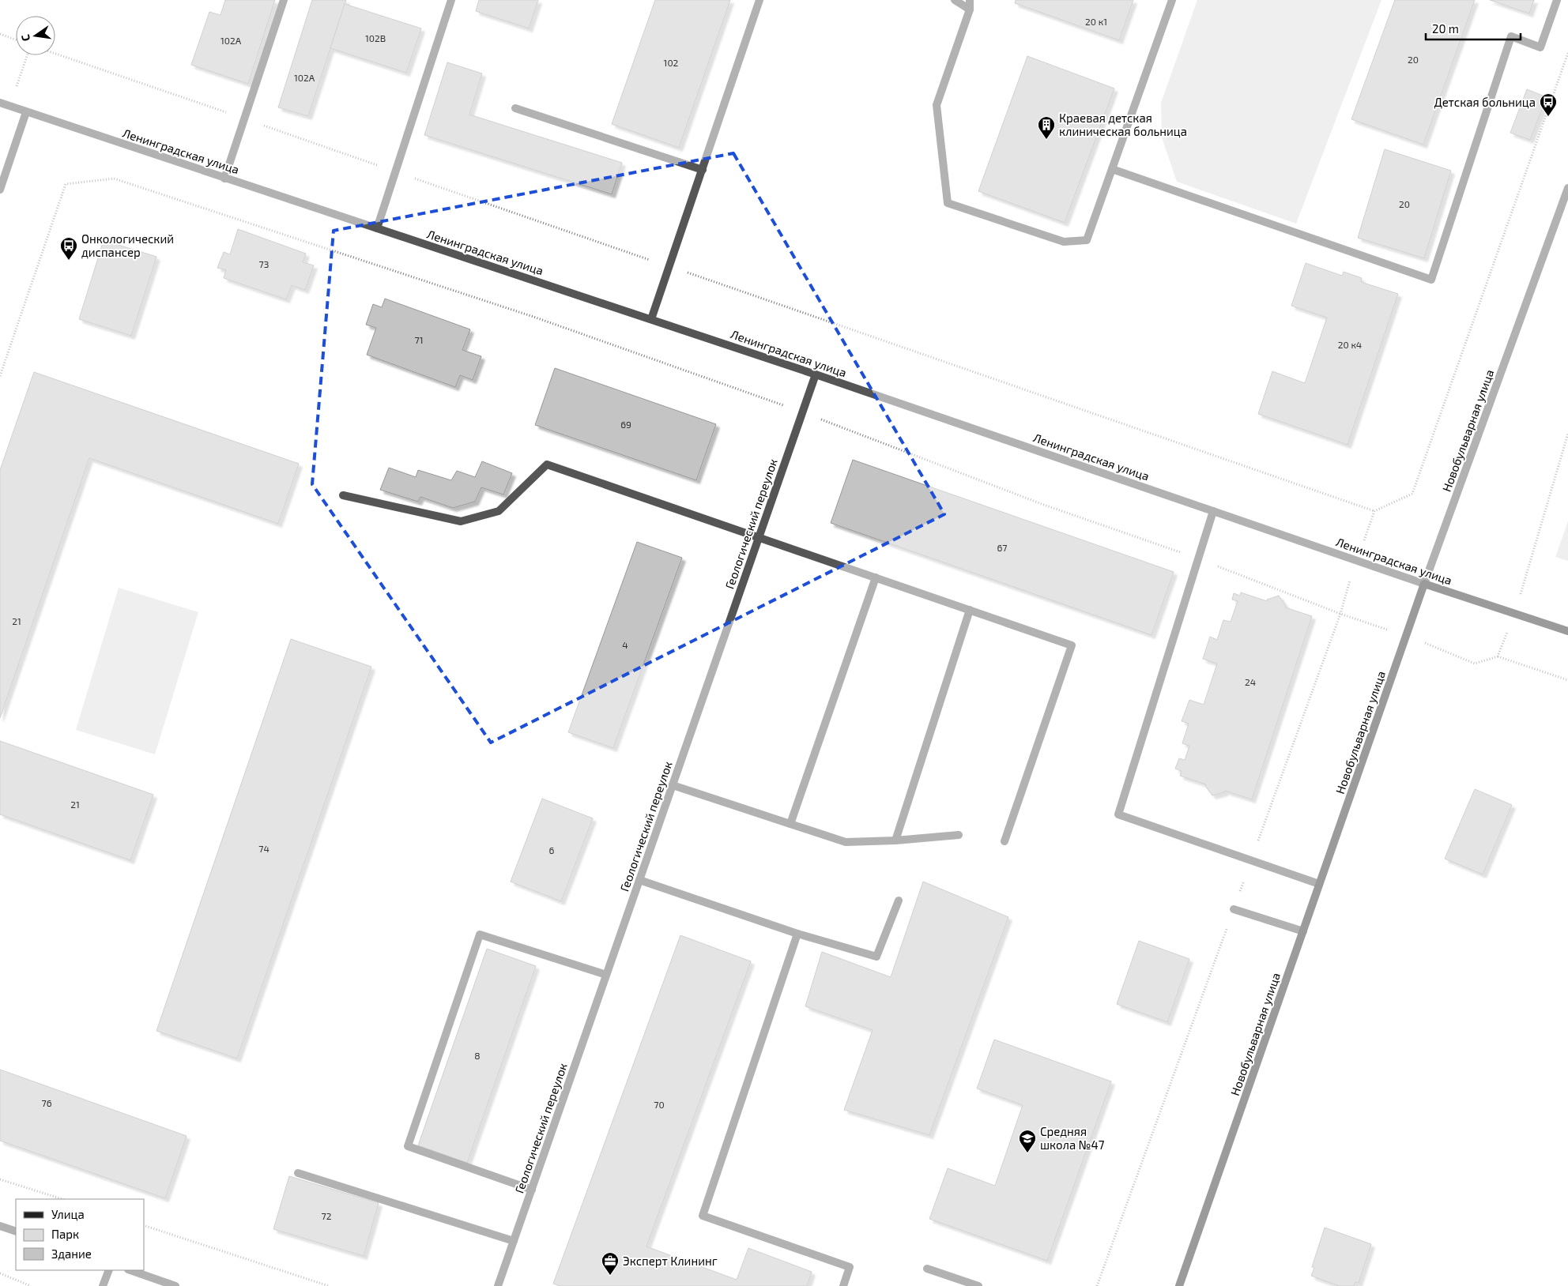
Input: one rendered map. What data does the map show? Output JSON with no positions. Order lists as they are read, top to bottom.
{
  "streets": {
    "main road": ["Ленинградская улица", "Новобульварная улица"],
    "street": ["Геологический переулок"]
  },
  "crossings": [
    ["Ленинградская улица", "Новобульварная улица"],
    ["Ленинградская улица", "Геологический переулок"]
  ],
  "places": {
    "bus stop": ["Детская больница", "Онкологический диспансер"],
    "building": ["Краевая детская клиническая больница"],
    "school or university": ["Средняя школа №47"],
    "office": ["Эксперт Клининг"]
  },
  "house_numbers": [
    "20 к1",
    "102В",
    "102А",
    "20",
    "102",
    "102А",
    "20",
    "73",
    "71",
    "20 к4",
    "69",
    "67",
    "21",
    "4",
    "24",
    "21",
    "74",
    "6",
    "8",
    "76",
    "70",
    "72"
  ],
  "legend": ["Улица", "Парк", "Здание"],
  "scale_bar": "20 m",
  "north": "left"
}
